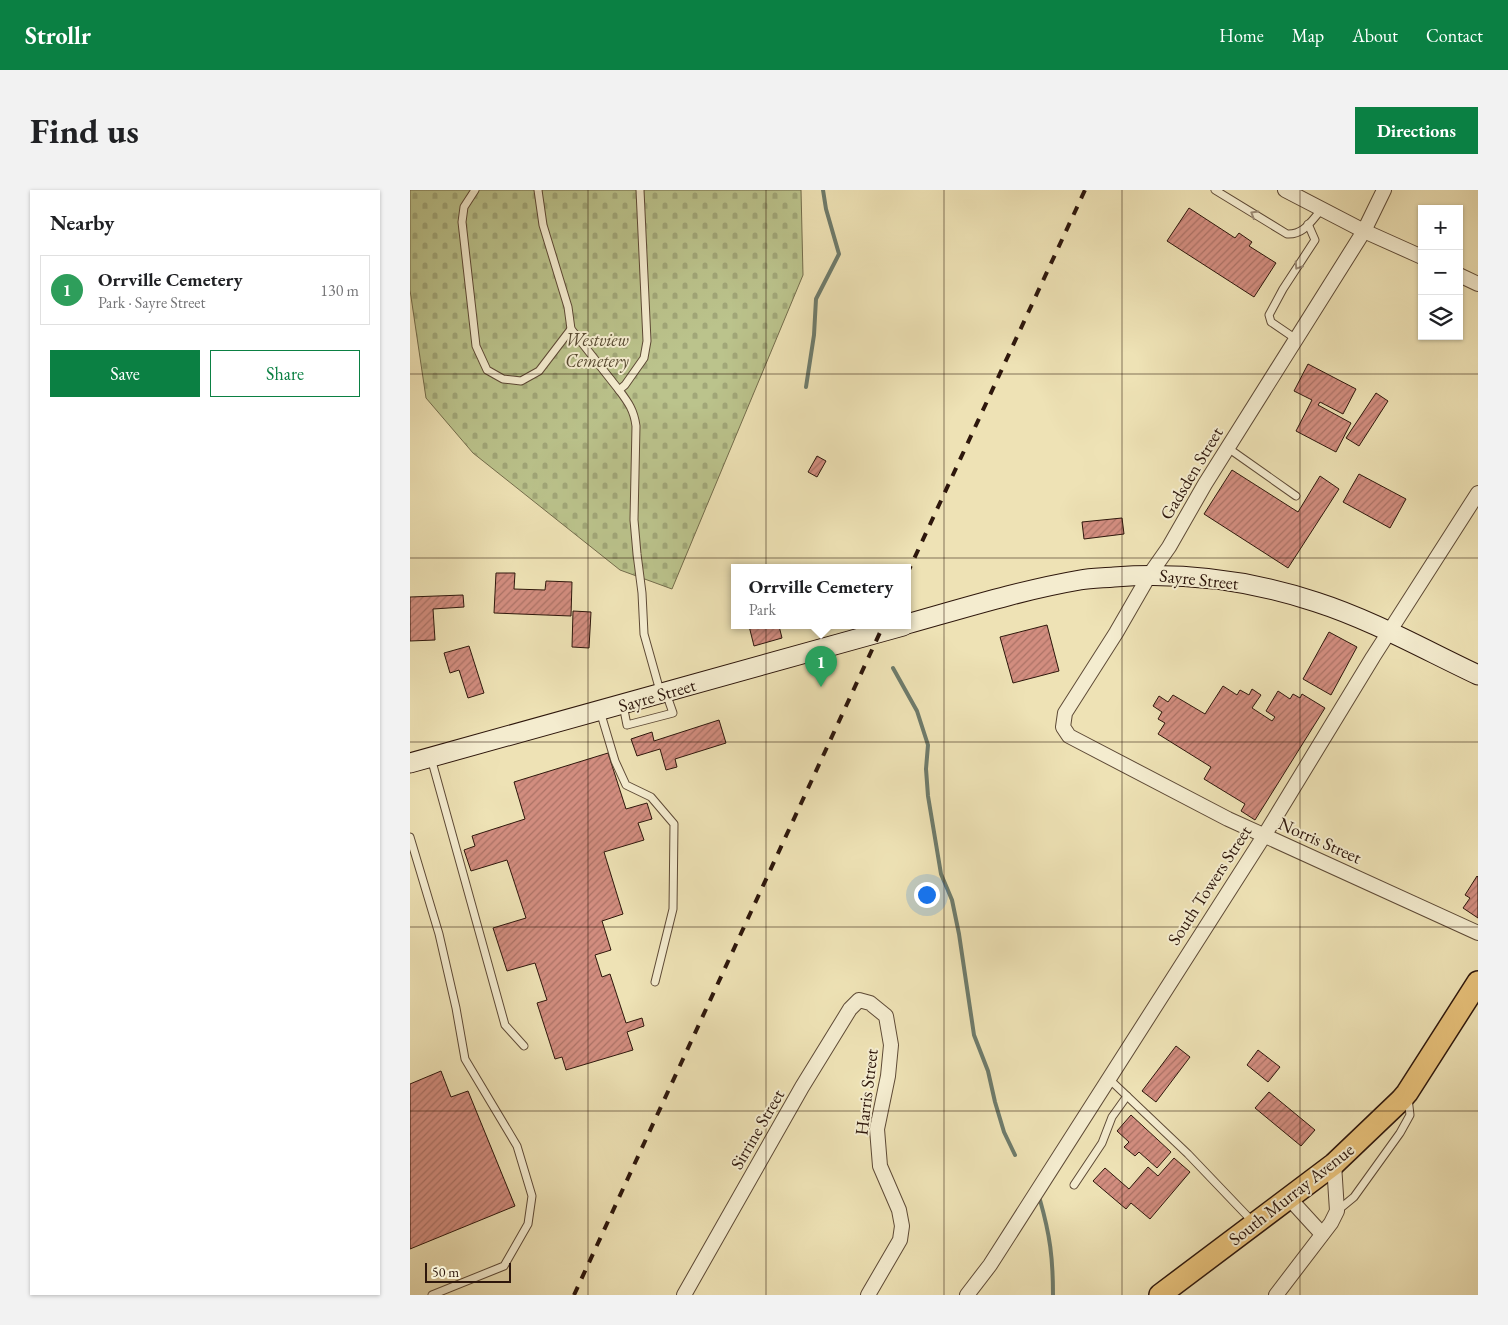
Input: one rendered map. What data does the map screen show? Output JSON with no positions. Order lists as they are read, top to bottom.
{
  "streets": {
    "main road": ["Sayre Street", "South Murray Avenue"],
    "street": [
      "Gadsden Street",
      "Norris Street",
      "South Towers Street",
      "Harris Street",
      "Sirrine Street"
    ]
  },
  "crossings": [
    ["Gadsden Street", "Sayre Street"],
    ["Gadsden Street", "Norris Street"],
    ["Sayre Street", "South Towers Street"],
    ["Norris Street", "South Towers Street"],
    ["Harris Street", "Sirrine Street"]
  ],
  "parks": ["Westview Cemetery"],
  "scale_bar": "50 m",
  "page": {
    "header": "Strollr",
    "nav": [
      "Home",
      "Map",
      "About",
      "Contact"
    ],
    "buttons": [
      "Directions",
      ["Save", "Share"]
    ],
    "title": "Find us",
    "heading": "Nearby",
    "map_buttons": ["+", "−"],
    "list": [
      {
        "mark": "1",
        "name": "Orrville Cemetery",
        "note": "Park · Sayre Street",
        "value": "130 m"
      }
    ],
    "popup": ["Orrville Cemetery", "Park"],
    "pins": "1",
    "scale": "50 m"
  }
}
